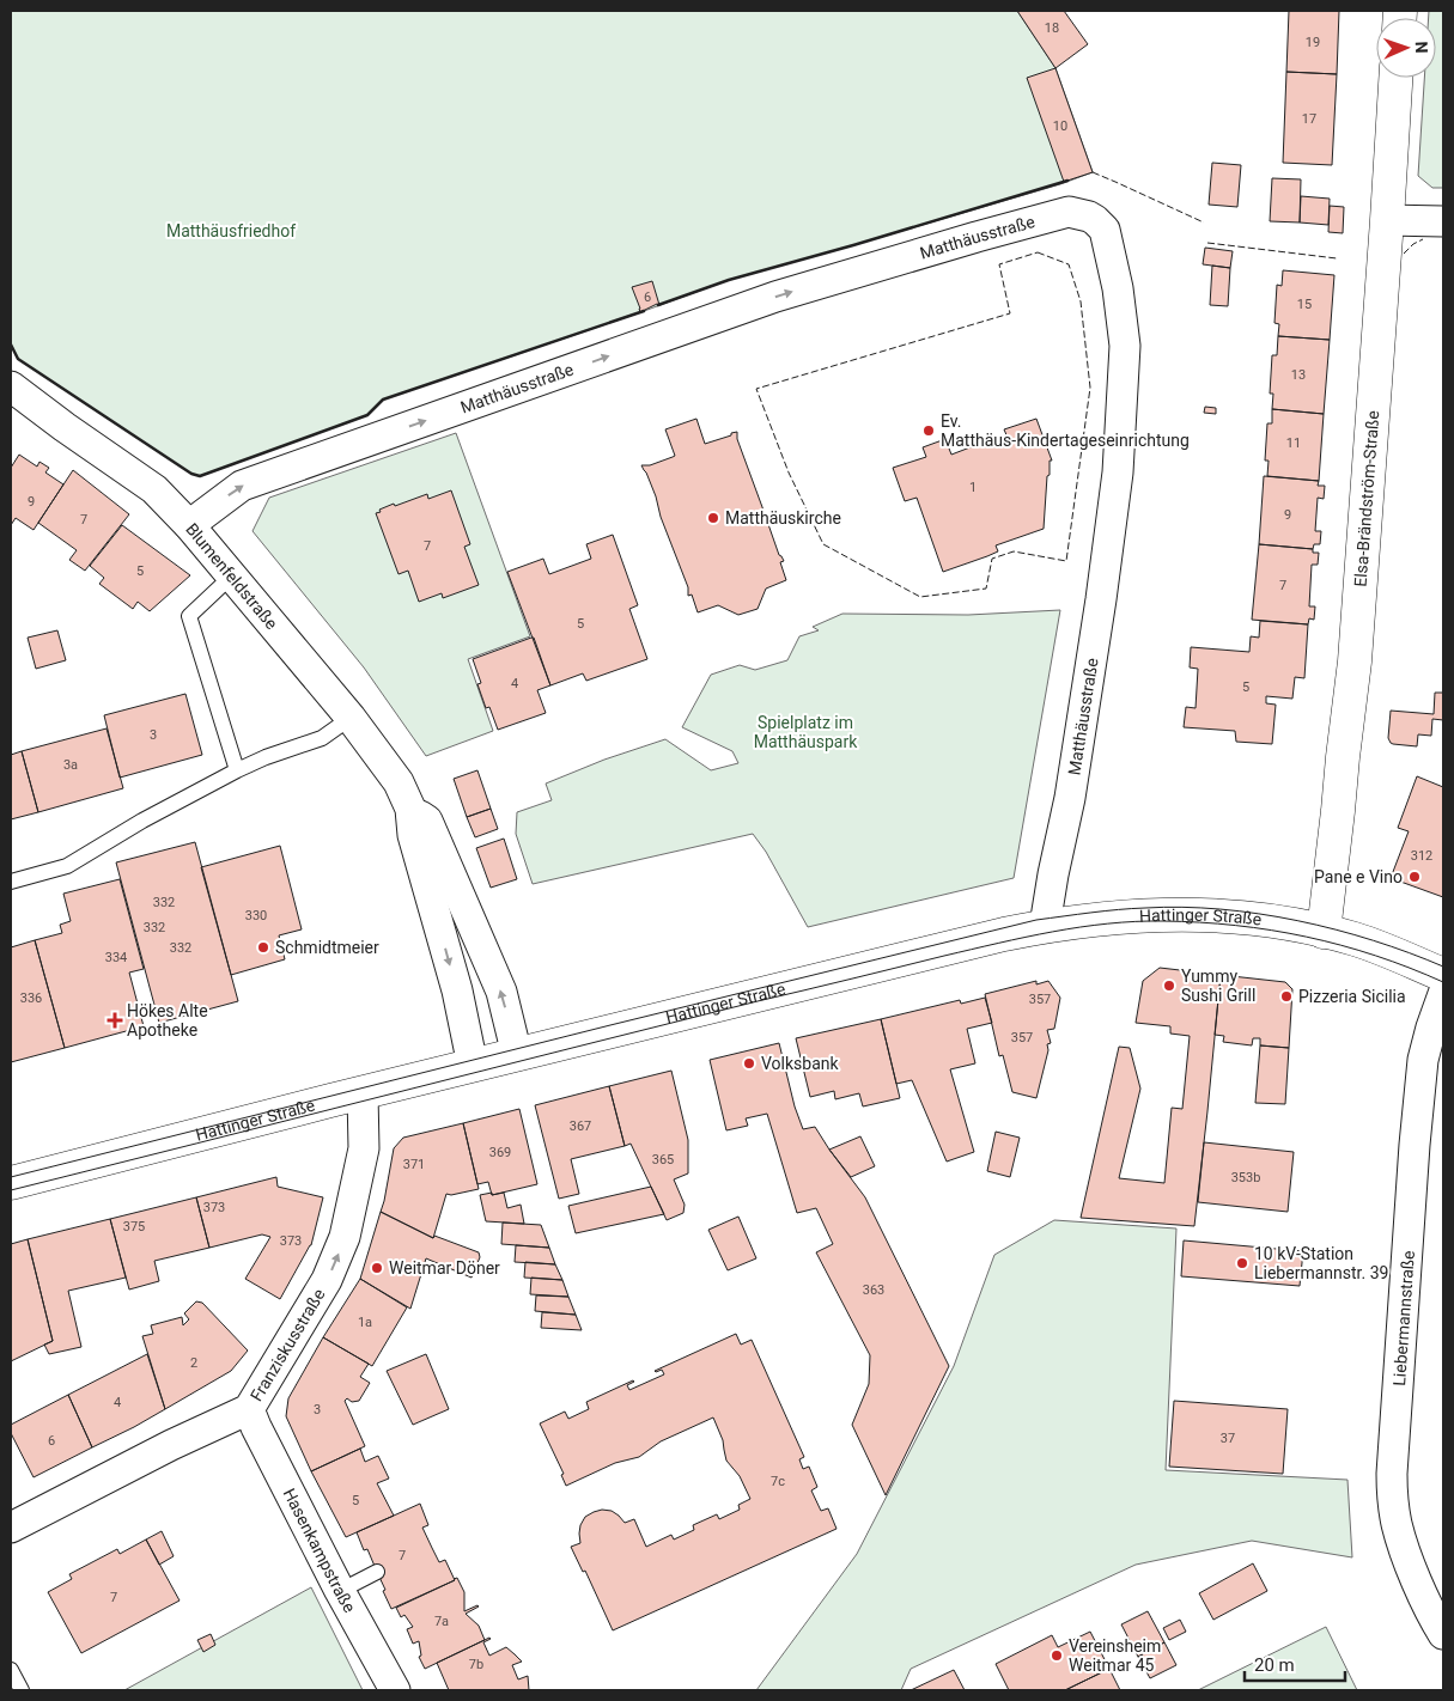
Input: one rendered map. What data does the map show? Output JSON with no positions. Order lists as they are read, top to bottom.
{
  "streets": {
    "main road": ["Elsa-Brändström-Straße", "Hattinger Straße"],
    "street": [
      "Matthäusstraße",
      "Blumenfeldstraße",
      "Liebermannstraße",
      "Franziskusstraße",
      "Hasenkampstraße"
    ]
  },
  "crossings": [
    ["Matthäusstraße", "Blumenfeldstraße"],
    ["Matthäusstraße", "Hattinger Straße"],
    ["Elsa-Brändström-Straße", "Hattinger Straße"],
    ["Blumenfeldstraße", "Hattinger Straße"],
    ["Hattinger Straße", "Franziskusstraße"],
    ["Franziskusstraße", "Hasenkampstraße"]
  ],
  "one_way": ["Franziskusstraße"],
  "parks": ["Matthäusfriedhof", "Spielplatz im Matthäuspark"],
  "places": {
    "other": [
      "Ev. Matthäus-Kindertageseinrichtung",
      "Matthäuskirche",
      "Pane e Vino",
      "Schmidtmeier",
      "Yummy Sushi Grill",
      "Pizzeria Sicilia",
      "Volksbank",
      "10 kV-Station Liebermannstr. 39",
      "Weitmar Döner",
      "Vereinsheim Weitmar 45"
    ],
    "health": ["Hökes Alte Apotheke"]
  },
  "house_numbers": [
    "18",
    "19",
    "17",
    "10",
    "6",
    "15",
    "13",
    "11",
    "1",
    "9",
    "9",
    "7",
    "7",
    "5",
    "7",
    "5",
    "4",
    "5",
    "3",
    "3a",
    "312",
    "332",
    "330",
    "332",
    "332",
    "334",
    "336",
    "357",
    "357",
    "367",
    "369",
    "365",
    "371",
    "353b",
    "373",
    "375",
    "373",
    "363",
    "1a",
    "2",
    "4",
    "3",
    "37",
    "6",
    "7c",
    "5",
    "7",
    "7",
    "7a",
    "7b"
  ],
  "scale_bar": "20 m",
  "north": "right"
}
